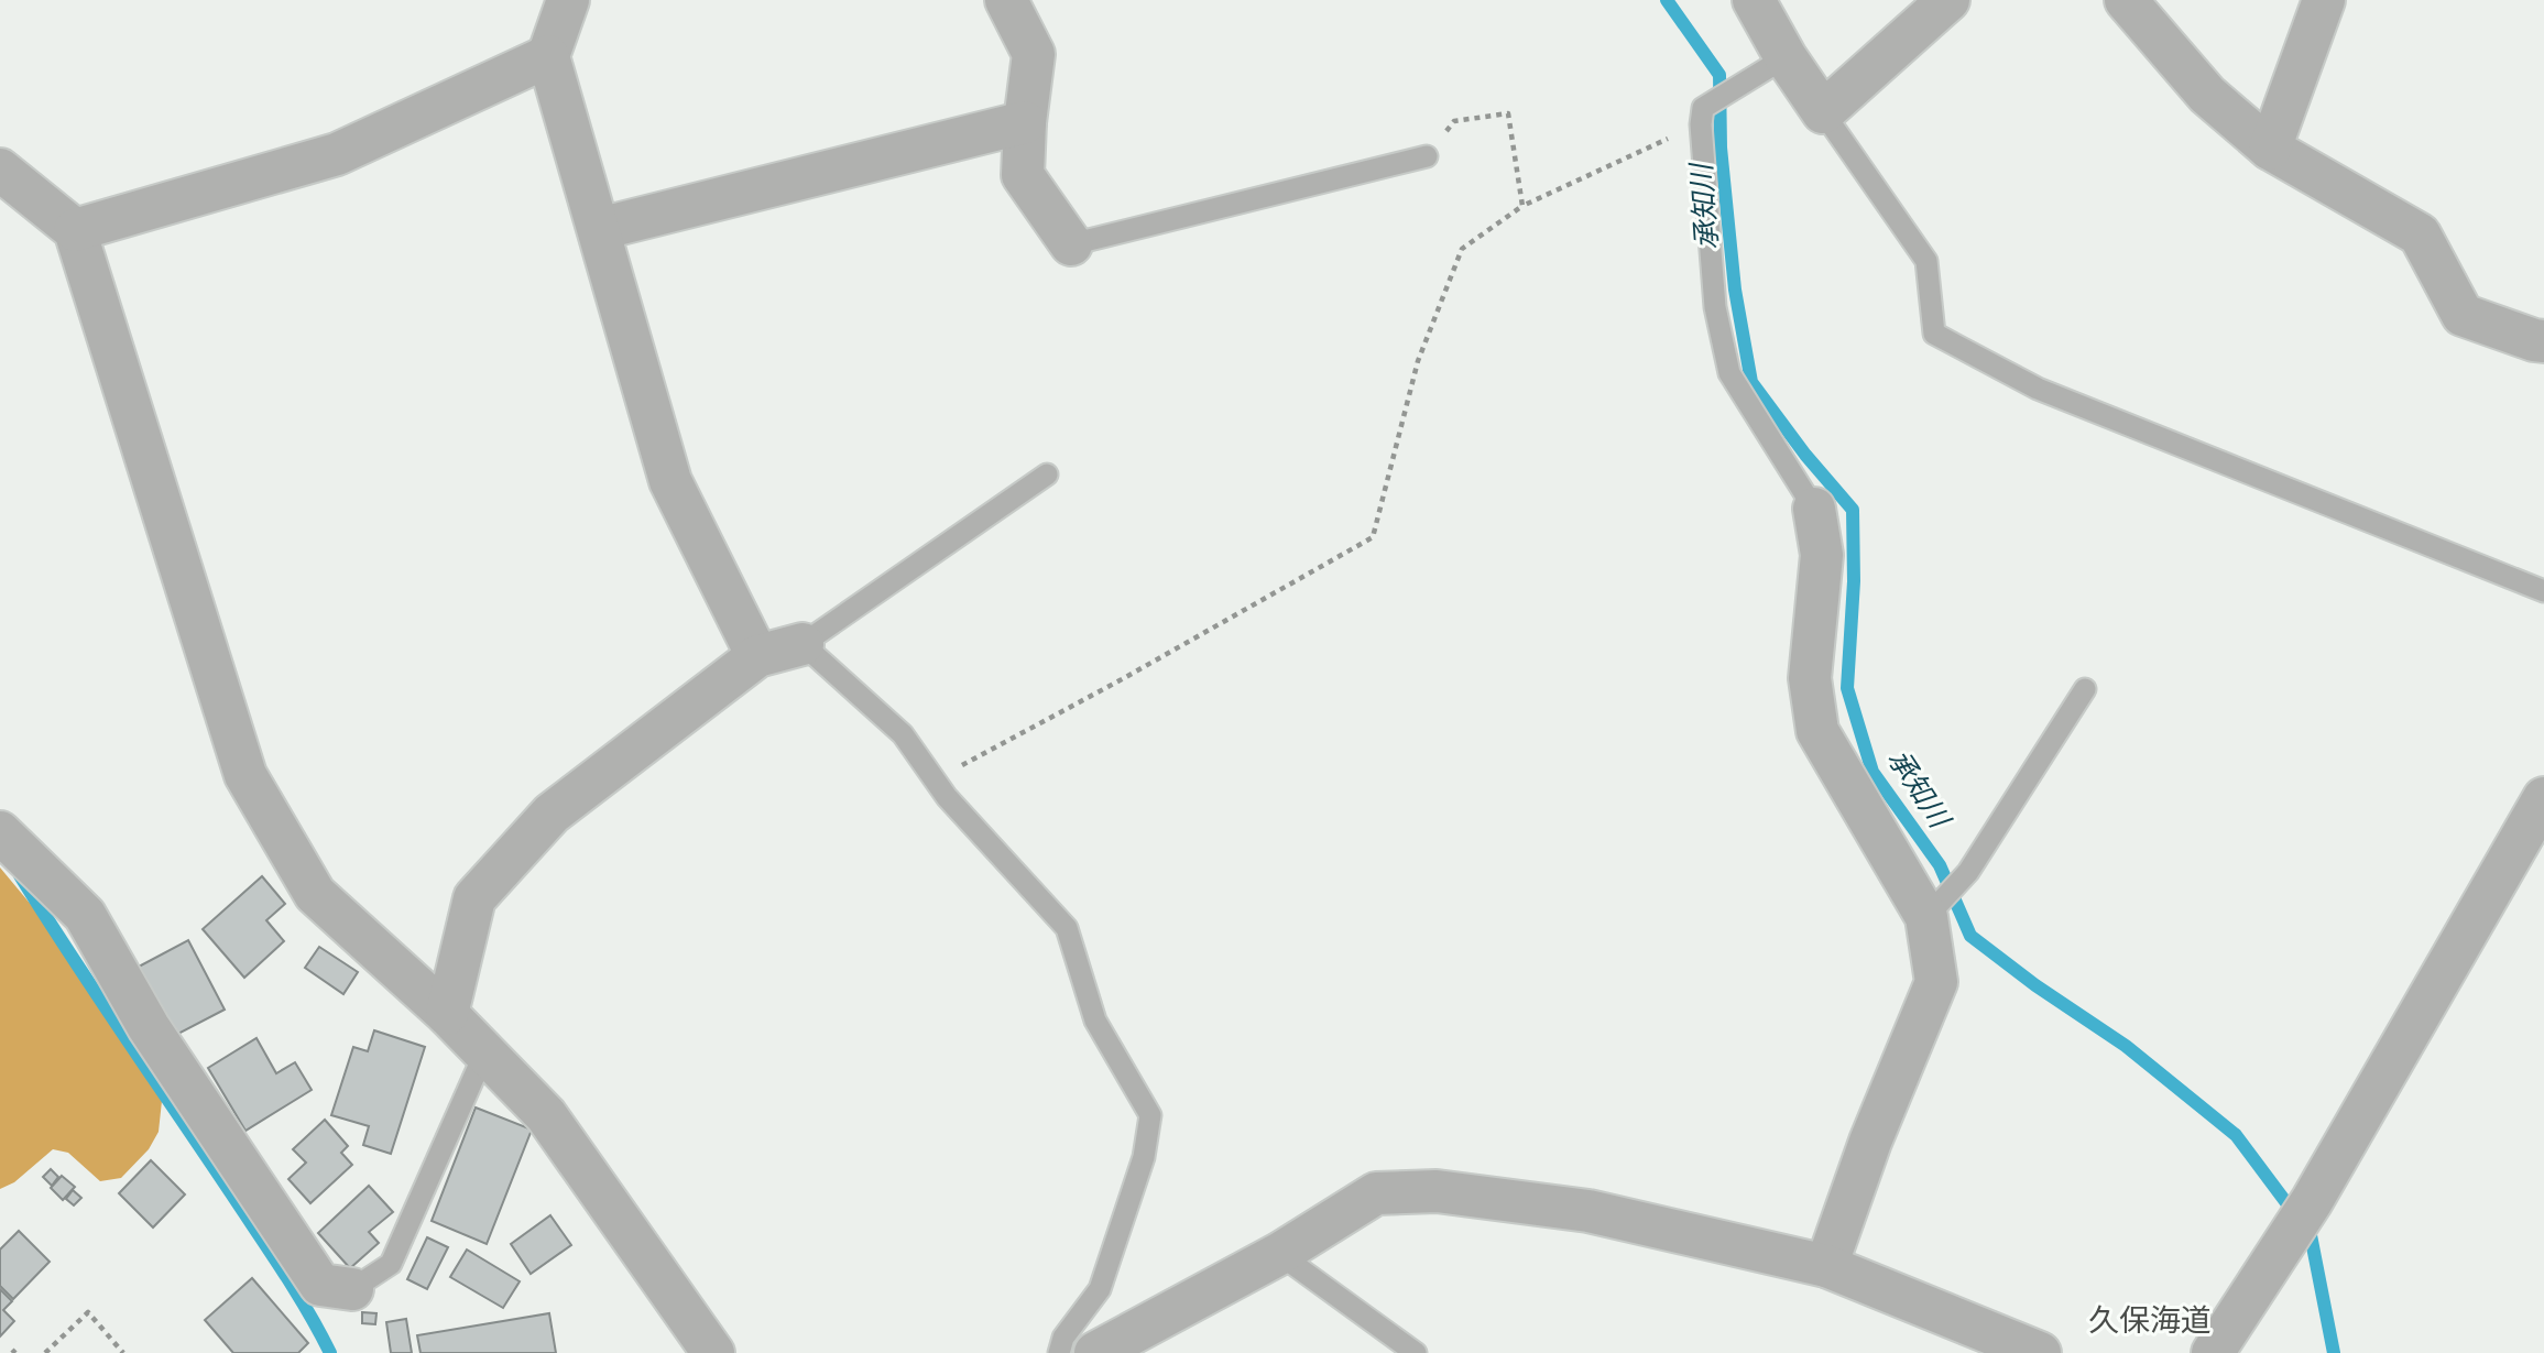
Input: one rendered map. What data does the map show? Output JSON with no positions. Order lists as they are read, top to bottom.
{
  "districts": ["久保海道"],
  "water": ["承知川"]
}
